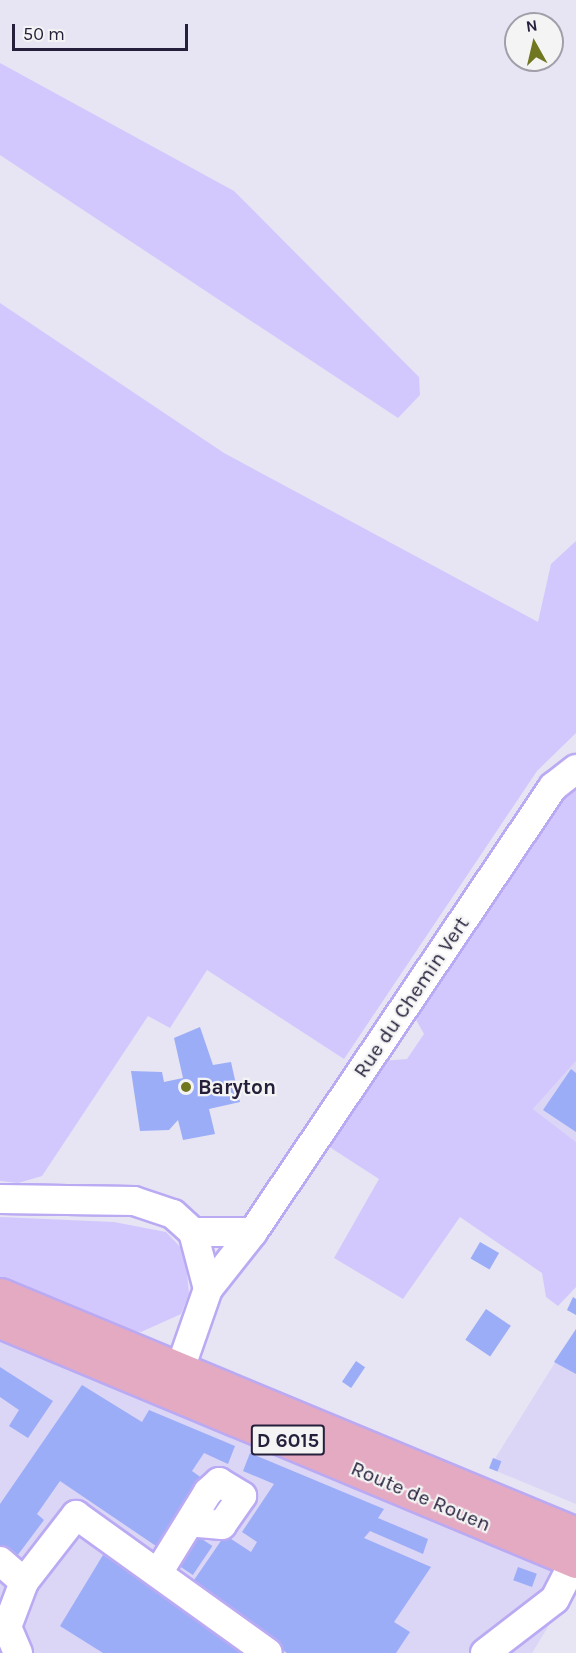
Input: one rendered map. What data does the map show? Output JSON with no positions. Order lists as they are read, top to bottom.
{
  "streets": {
    "main road": ["D 6015", "Route de Rouen"],
    "street": ["Rue du Chemin Vert"]
  },
  "crossings": [
    ["Rue du Chemin Vert", "Route de Rouen"]
  ],
  "places": ["Baryton"],
  "scale_bar": "50 m",
  "north": "top"
}
